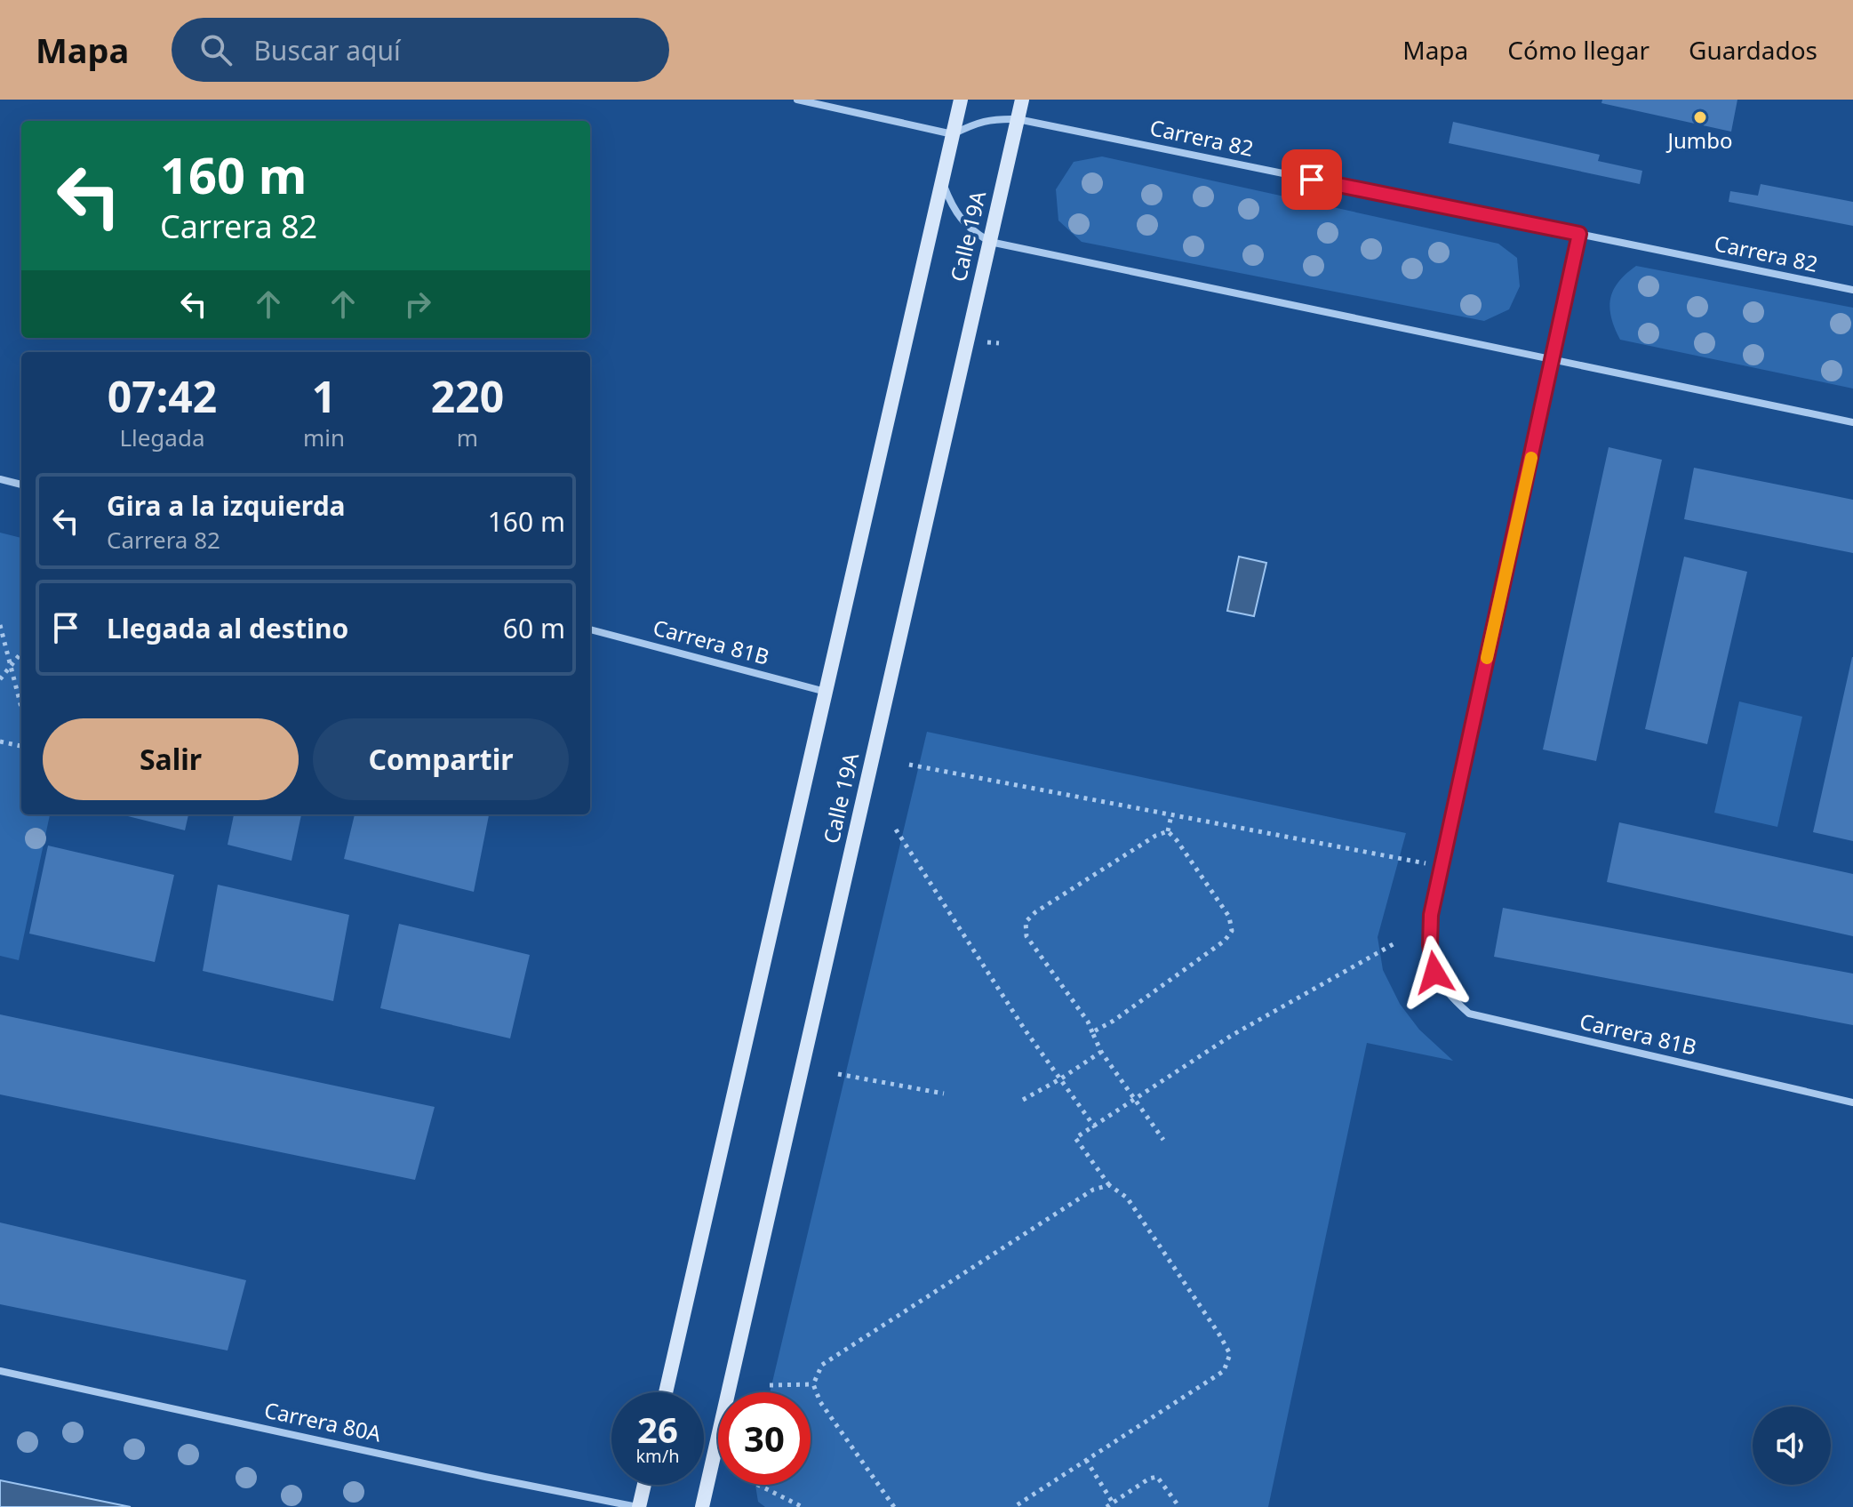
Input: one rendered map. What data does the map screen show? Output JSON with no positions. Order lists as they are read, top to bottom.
{
  "streets": {
    "street": [
      "Carrera 82",
      "Calle 19A",
      "Carrera 81B",
      "Carrera 80A"
    ]
  },
  "crossings": [
    ["Carrera 82", "Calle 19A"],
    ["Calle 19A", "Carrera 81B"]
  ],
  "places": ["Jumbo"],
  "page": {
    "header": "Mapa",
    "search": "Buscar aquí",
    "nav": ["Mapa", "Cómo llegar", "Guardados"],
    "turn": ["160 m", "Carrera 82"],
    "eta": [
      "07:42",
      "Llegada",
      "1",
      "min",
      "220",
      "m"
    ],
    "list": [
      {
        "name": "Gira a la izquierda",
        "note": "Carrera 82",
        "value": "160 m"
      },
      {
        "name": "Llegada al destino",
        "value": "60 m"
      }
    ],
    "buttons": ["Salir", "Compartir"],
    "speed": "26 km/h",
    "limit": "30"
  }
}
